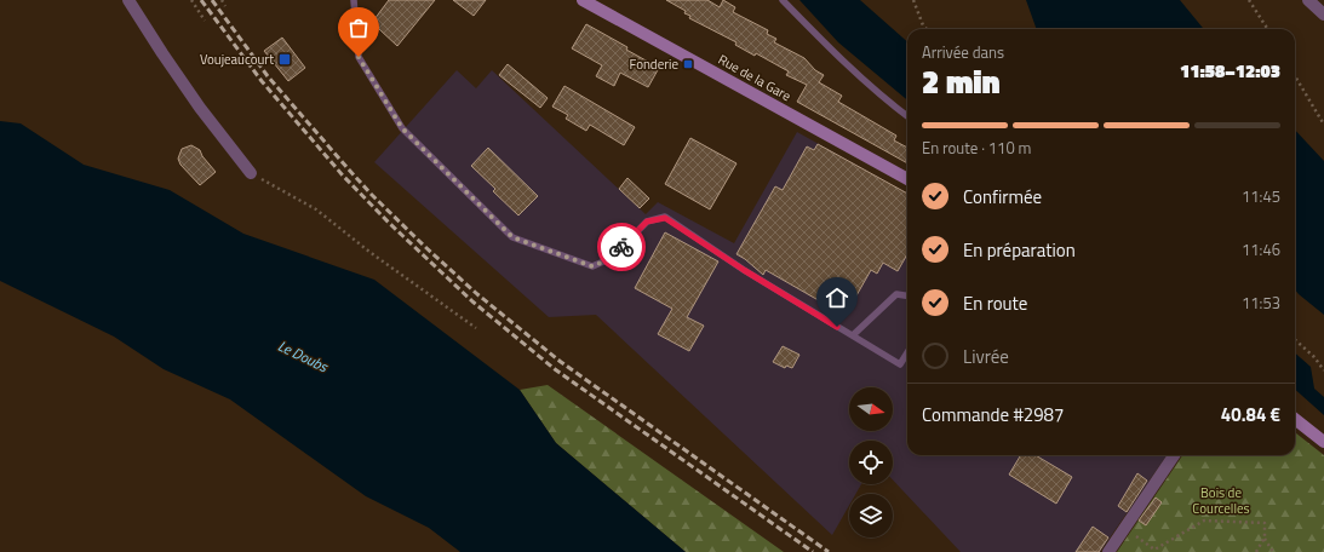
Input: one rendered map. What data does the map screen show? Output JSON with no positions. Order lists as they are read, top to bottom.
{
  "streets": {
    "main road": ["Rue de la Gare"]
  },
  "water": ["Le Doubs"],
  "parks": ["Bois de Courcelles"],
  "places": {
    "transit": ["Voujeaucourt", "Fonderie"]
  },
  "north": "right",
  "page": {
    "heading": ["2 min", "Arrivée dans", "11:58–12:03"],
    "panel": ["Commande #2987", "40.84 €"],
    "bar": "En route · 110 m",
    "list": [
      ["Confirmée", "11:45"],
      ["En préparation", "11:46"],
      ["En route", "11:53"],
      "Livrée"
    ]
  }
}
